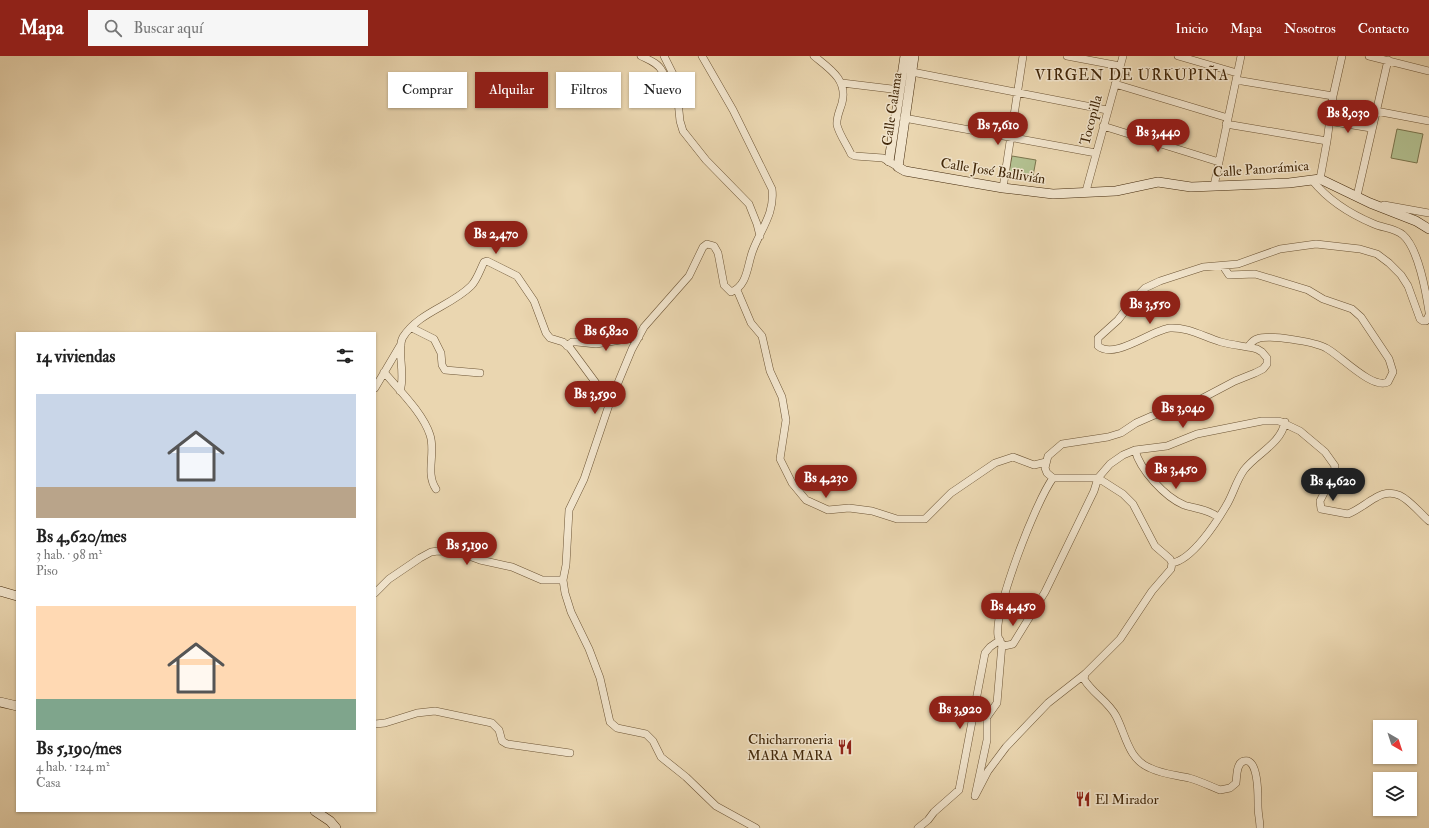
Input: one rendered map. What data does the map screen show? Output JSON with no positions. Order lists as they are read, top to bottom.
{
  "streets": {
    "street": [
      "Calle Calama",
      "Tocopilla",
      "Calle Panorámica",
      "Calle José Ballivián"
    ]
  },
  "crossings": [
    ["Calle Calama", "Calle José Ballivián"],
    ["Tocopilla", "Calle Panorámica"],
    ["Tocopilla", "Calle José Ballivián"],
    ["Calle Panorámica", "Calle José Ballivián"]
  ],
  "districts": ["VIRGEN DE URKUPIÑA"],
  "places": {
    "restaurant": ["Chicharroneria MARA MARA", "El Mirador"]
  },
  "north": "bottom right",
  "page": {
    "header": "Mapa",
    "search": "Buscar aquí",
    "nav": [
      "Inicio",
      "Mapa",
      "Nosotros",
      "Contacto"
    ],
    "chip": [
      "Comprar",
      "Alquilar",
      "Filtros",
      "Nuevo"
    ],
    "price": [
      "Bs 8,030",
      "Bs 7,610",
      "Bs 3,440",
      "Bs 2,470",
      "Bs 3,550",
      "Bs 6,820",
      "Bs 3,590",
      "Bs 3,040",
      "Bs 3,450",
      "Bs 4,230",
      "Bs 4,620",
      "Bs 5,190",
      "Bs 4,450",
      "Bs 3,920"
    ],
    "heading": "14 viviendas",
    "list": [
      {
        "name": "Bs 4,620/mes",
        "note": "3 hab. · 98 m² · Piso"
      },
      {
        "name": "Bs 5,190/mes",
        "note": "4 hab. · 124 m² · Casa"
      }
    ]
  }
}
